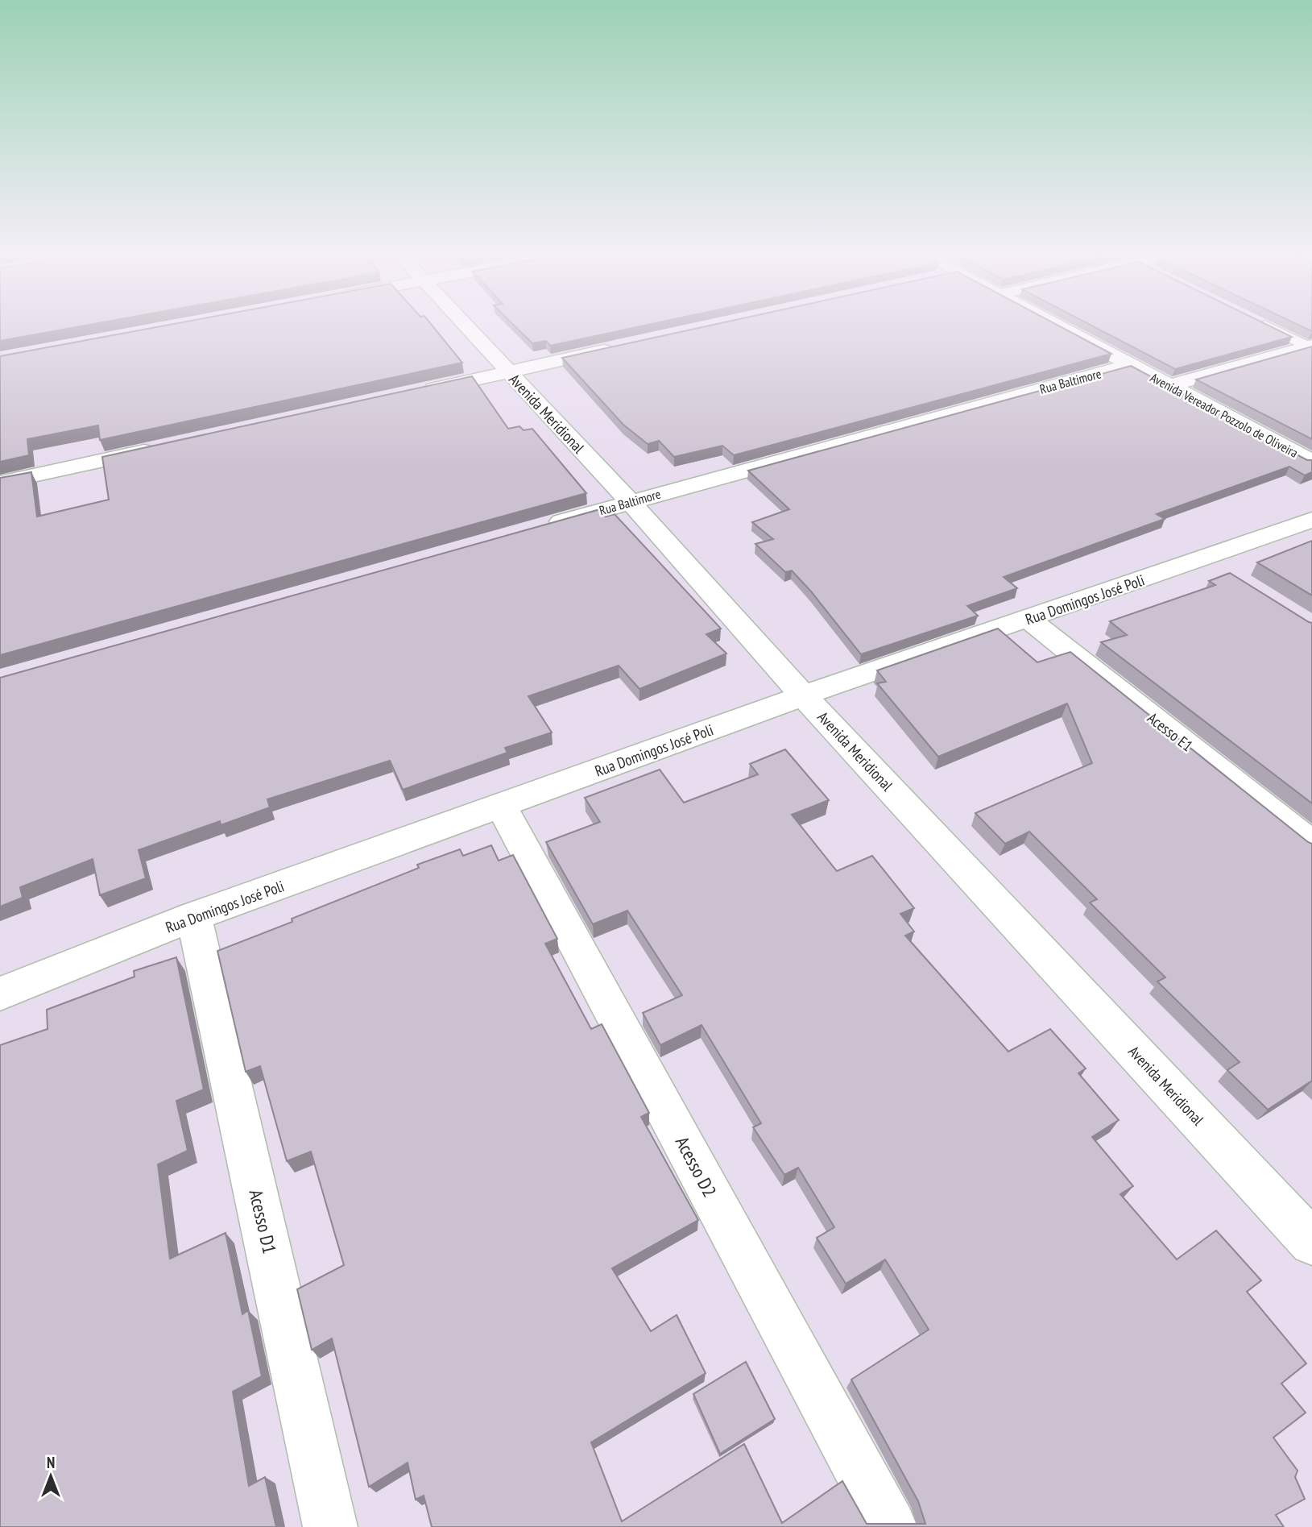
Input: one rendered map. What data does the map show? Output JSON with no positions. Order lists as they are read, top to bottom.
{
  "streets": {
    "street": [
      "Rua Baltimore",
      "Avenida Meridional",
      "Avenida Vereador Pozzolo de Oliveira",
      "Rua Domingos José Poli",
      "Acesso E1",
      "Acesso D2",
      "Acesso D1"
    ]
  },
  "crossings": [
    ["Rua Baltimore", "Avenida Meridional"],
    ["Rua Baltimore", "Avenida Vereador Pozzolo de Oliveira"],
    ["Avenida Meridional", "Rua Domingos José Poli"],
    ["Rua Domingos José Poli", "Acesso E1"],
    ["Rua Domingos José Poli", "Acesso D2"],
    ["Rua Domingos José Poli", "Acesso D1"]
  ],
  "north": "top"
}
